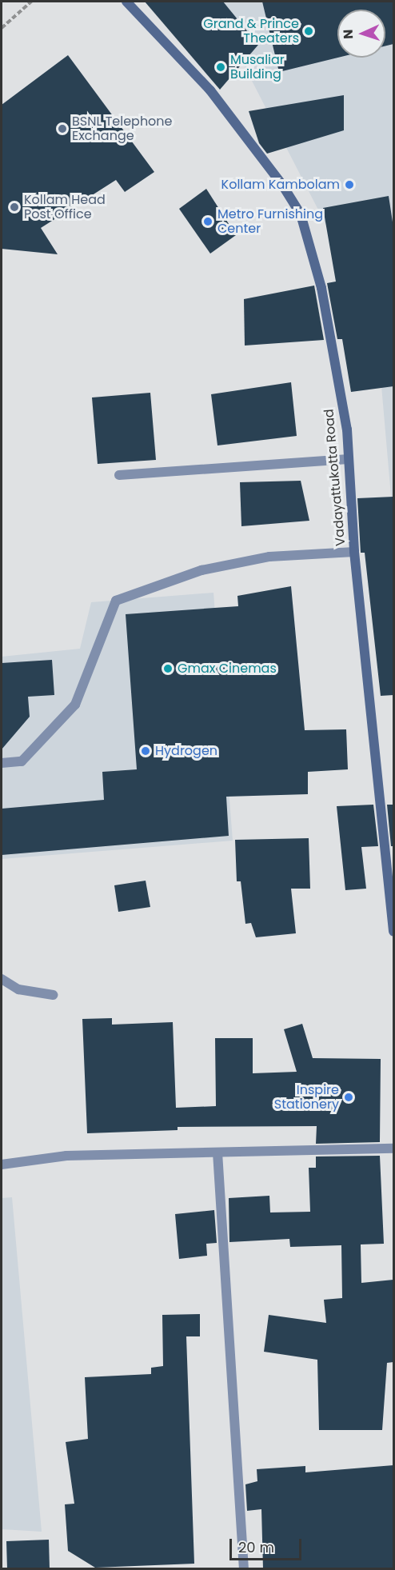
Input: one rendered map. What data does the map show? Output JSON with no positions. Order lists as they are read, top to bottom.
{
  "streets": {
    "street": ["Vadayattukotta Road"]
  },
  "places": [
    "Grand & Prince Theaters",
    "Musaliar Building",
    "BSNL Telephone Exchange",
    "Kollam Kambolam",
    "Kollam Head Post Office",
    "Metro Furnishing Center",
    "Gmax Cinemas",
    "Hydrogen",
    "Inspire Stationery"
  ],
  "scale_bar": "20 m",
  "north": "left"
}
